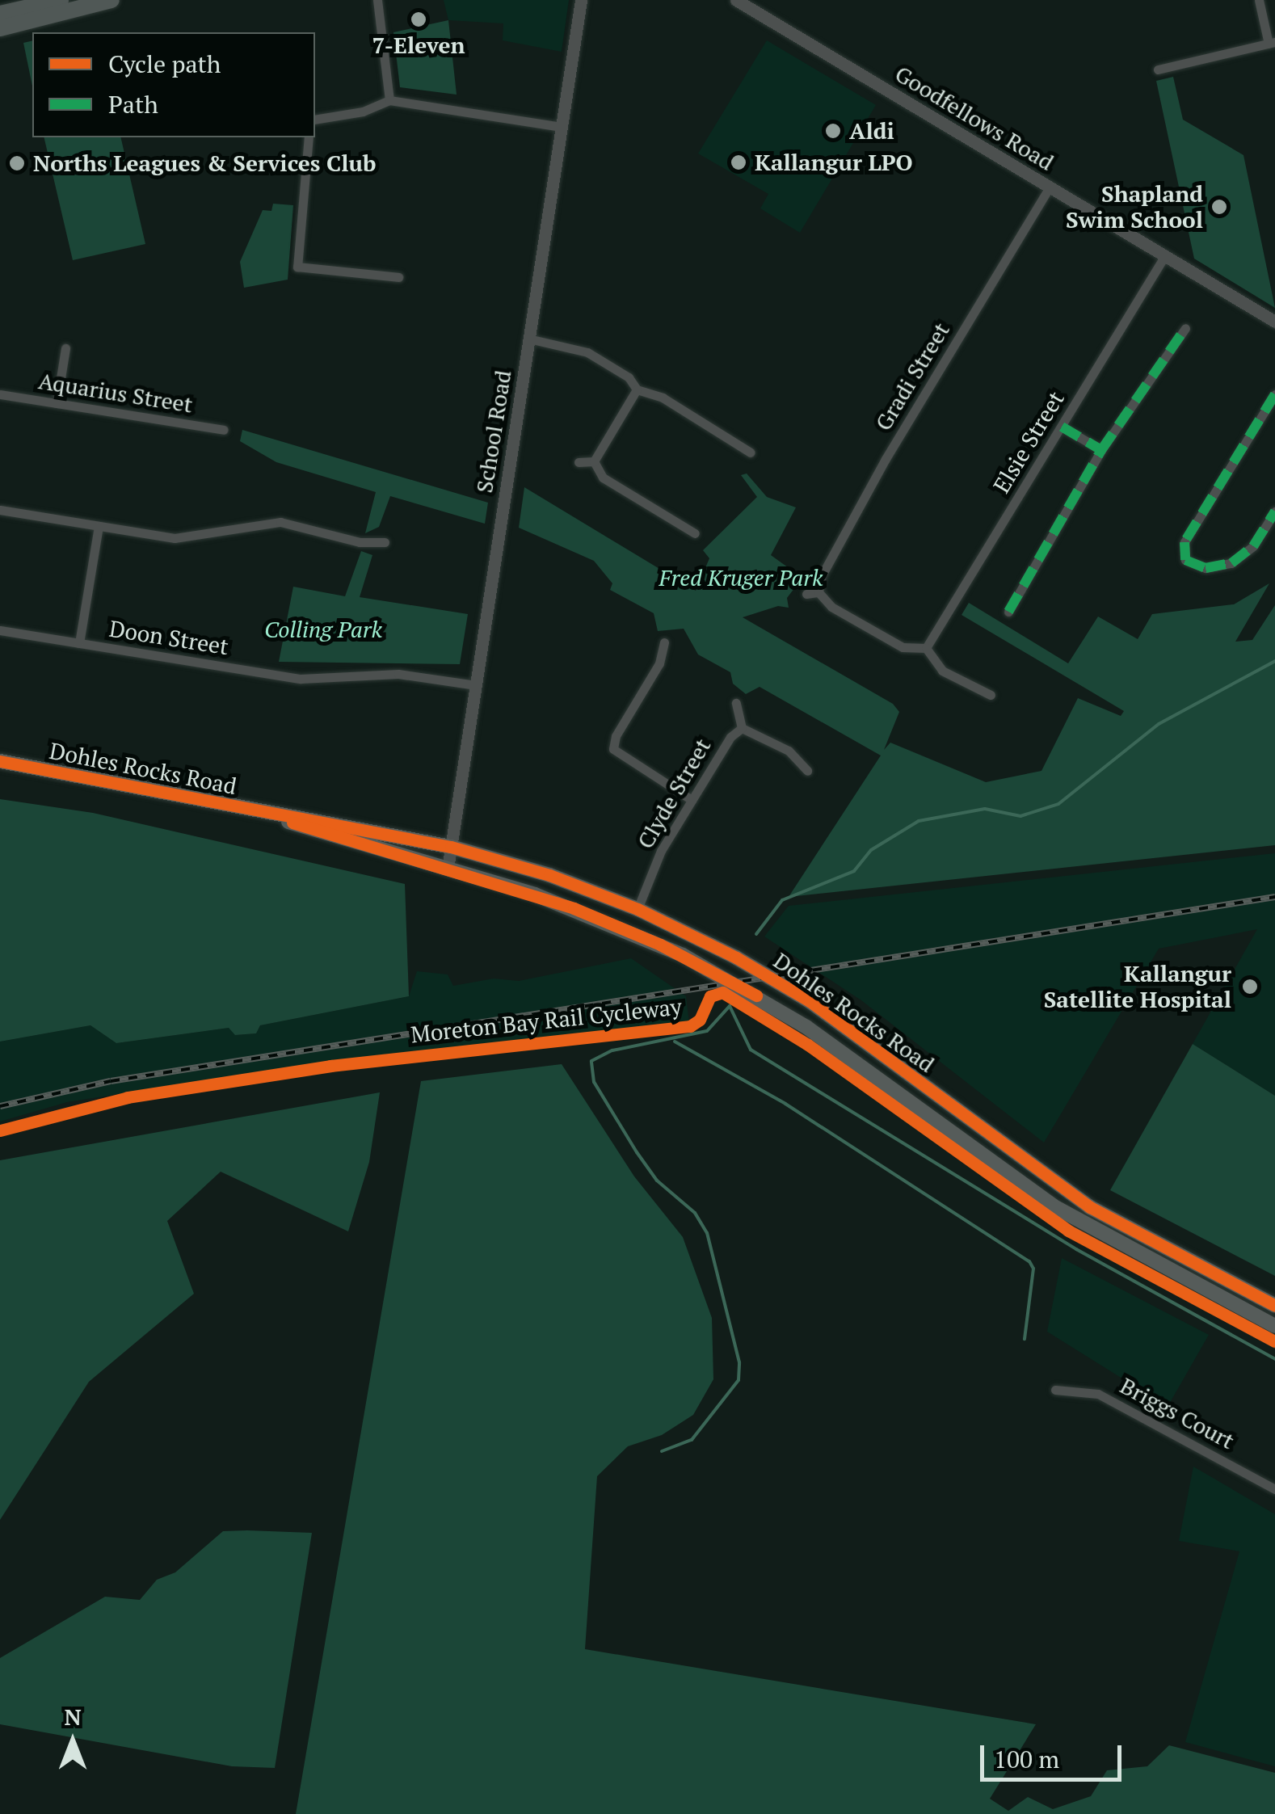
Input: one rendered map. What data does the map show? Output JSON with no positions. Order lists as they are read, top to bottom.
{
  "streets": {
    "main road": ["Dohles Rocks Road"],
    "street": [
      "Goodfellows Road",
      "Gradi Street",
      "Aquarius Street",
      "School Road",
      "Elsie Street",
      "Doon Street",
      "Clyde Street",
      "Briggs Court"
    ],
    "cycle path": ["Moreton Bay Rail Cycleway"]
  },
  "crossings": [
    ["Goodfellows Road", "Gradi Street"],
    ["Goodfellows Road", "Elsie Street"],
    ["School Road", "Doon Street"],
    ["School Road", "Dohles Rocks Road"],
    ["Dohles Rocks Road", "Clyde Street"]
  ],
  "parks": ["Fred Kruger Park", "Colling Park"],
  "places": [
    "7-Eleven",
    "Aldi",
    "Kallangur LPO",
    "Norths Leagues & Services Club",
    "Shapland Swim School",
    "Kallangur Satellite Hospital"
  ],
  "legend": ["Cycle path", "Path"],
  "scale_bar": "100 m",
  "north": "top"
}
